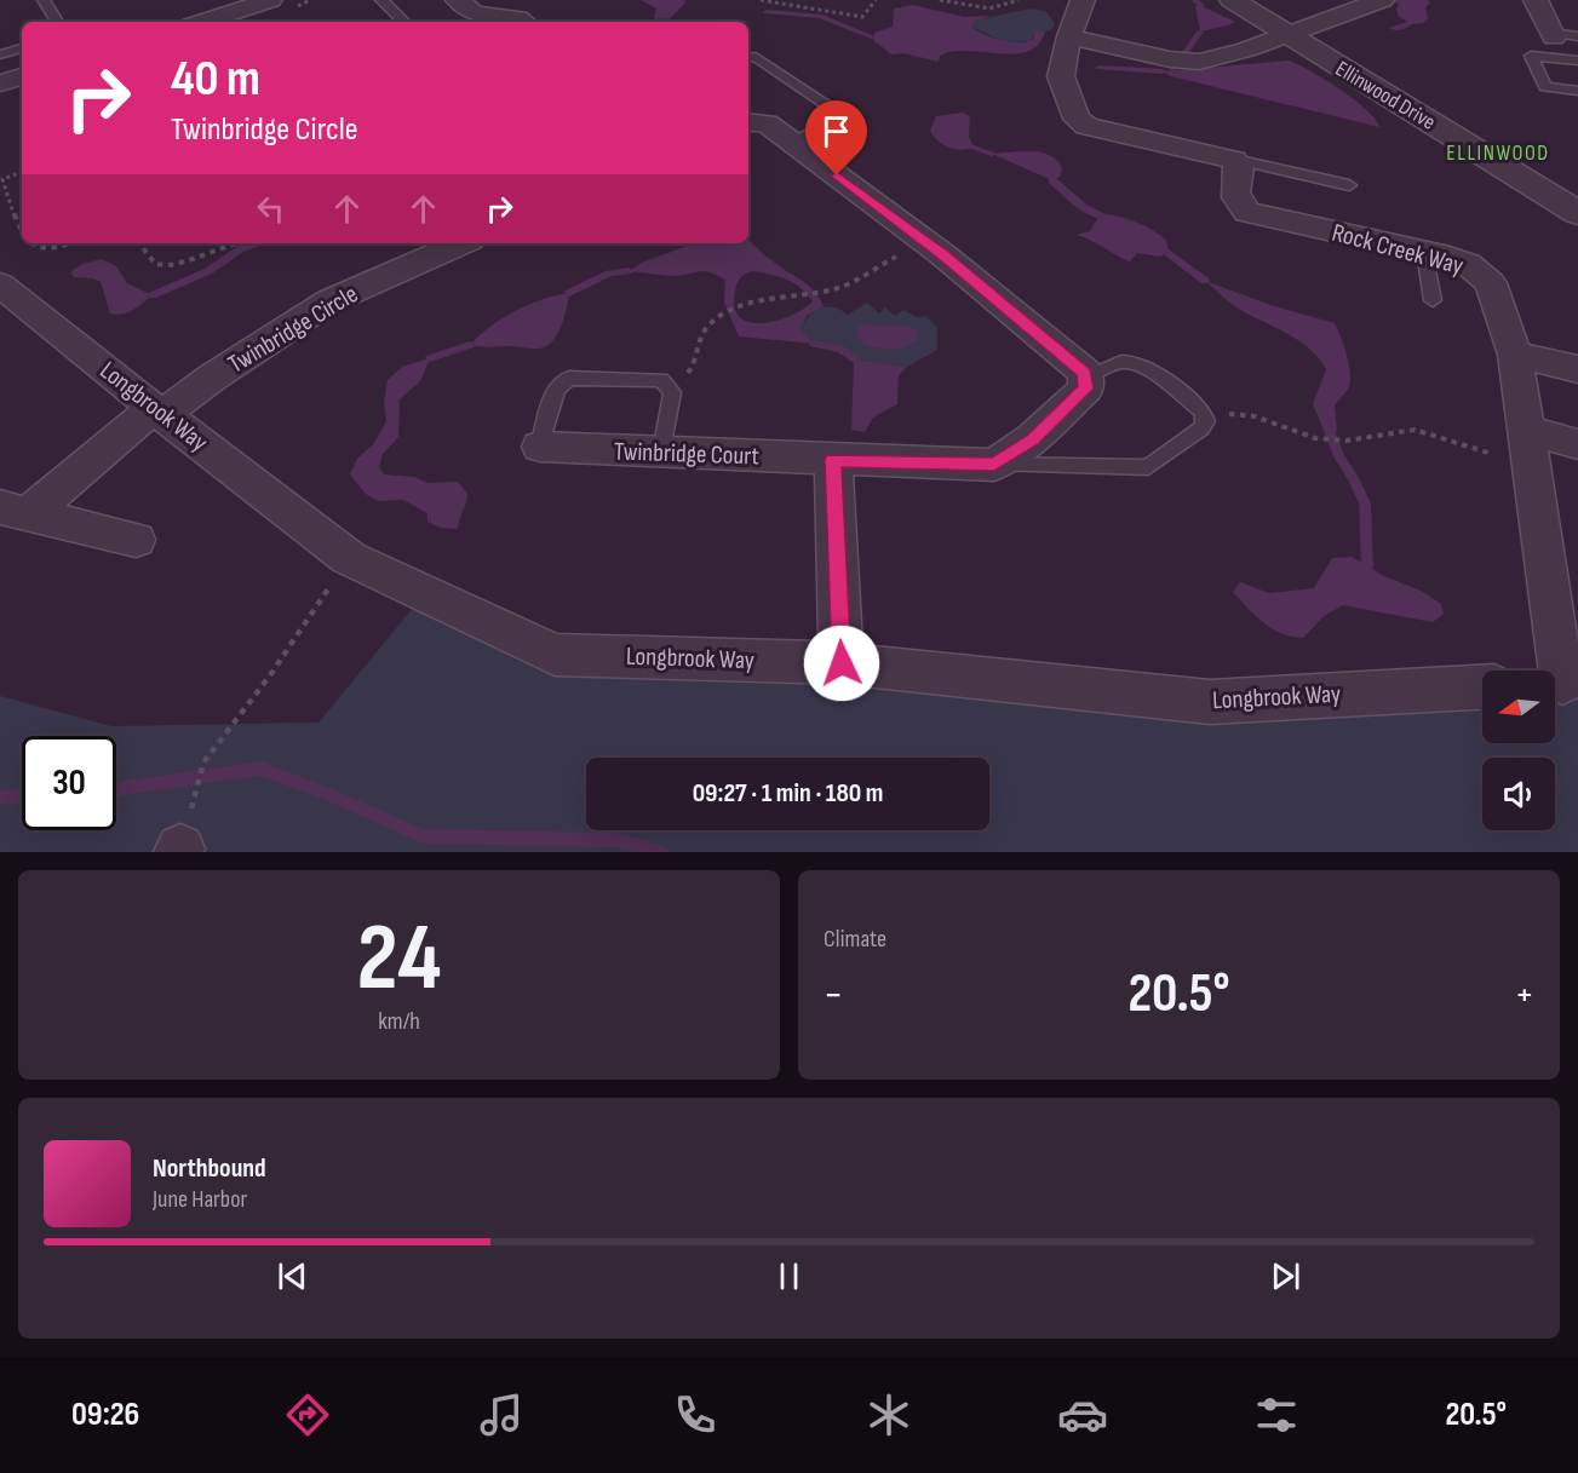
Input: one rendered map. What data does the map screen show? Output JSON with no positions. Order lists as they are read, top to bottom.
{
  "streets": {
    "street": [
      "Ellinwood Drive",
      "Rock Creek Way",
      "Twinbridge Circle",
      "Longbrook Way",
      "Twinbridge Court"
    ]
  },
  "crossings": [
    ["Twinbridge Circle", "Longbrook Way"]
  ],
  "districts": ["ELLINWOOD"],
  "north": "left",
  "page": {
    "turn": ["40 m", "Twinbridge Circle"],
    "limit": "30",
    "trip": "09:27 · 1 min · 180 m",
    "tile": [
      ["24", "km/h"],
      "Climate"
    ],
    "heat": ["−", "20.5°", "+"],
    "song": ["Northbound", "June Harbor"],
    "tabs": ["09:26", "20.5°"]
  }
}
